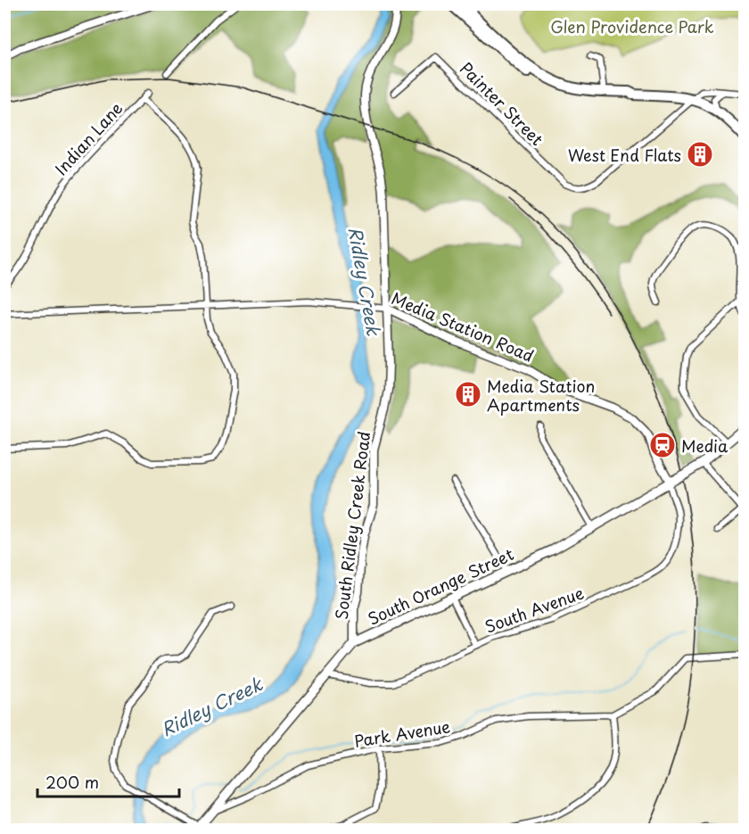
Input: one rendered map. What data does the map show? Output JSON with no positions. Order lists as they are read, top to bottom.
{
  "streets": {
    "main road": ["South Orange Street"],
    "street": [
      "Painter Street",
      "Indian Lane",
      "Media Station Road",
      "South Ridley Creek Road",
      "South Avenue",
      "Park Avenue"
    ]
  },
  "crossings": [
    ["Media Station Road", "South Ridley Creek Road"],
    ["Media Station Road", "South Orange Street"],
    ["Media Station Road", "South Avenue"],
    ["South Ridley Creek Road", "South Orange Street"],
    ["South Orange Street", "South Avenue"],
    ["South Orange Street", "Park Avenue"]
  ],
  "water": ["Ridley Creek"],
  "parks": ["Glen Providence Park"],
  "places": {
    "building": ["West End Flats", "Media Station Apartments"],
    "station": ["Media"]
  },
  "scale_bar": "200 m"
}
